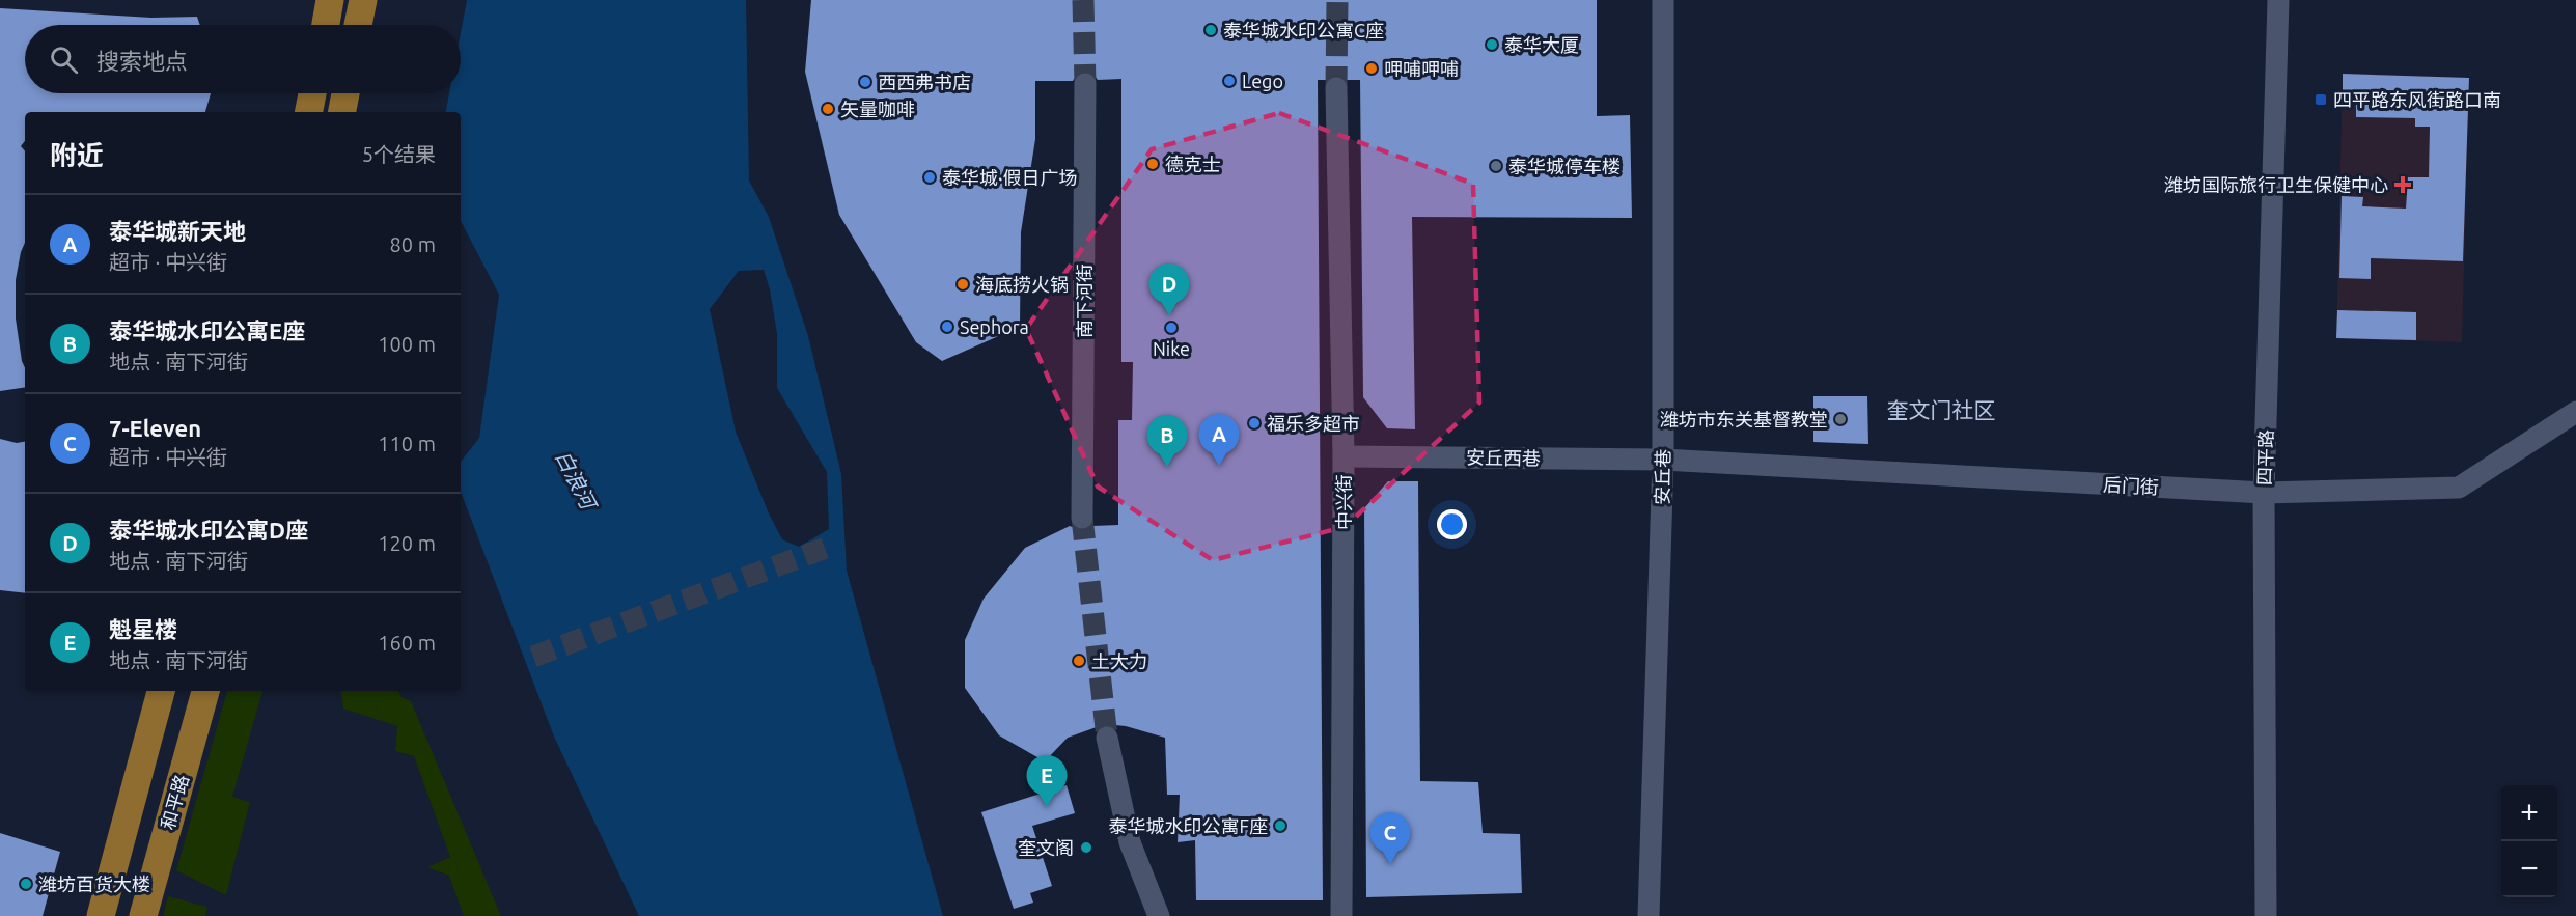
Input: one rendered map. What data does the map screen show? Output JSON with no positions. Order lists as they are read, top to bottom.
{
  "streets": {
    "main road": ["和平路"],
    "street": [
      "南下河街",
      "安丘西巷",
      "四平路",
      "安丘巷",
      "后门街",
      "中兴街"
    ]
  },
  "crossings": [
    ["安丘西巷", "安丘巷"],
    ["安丘西巷", "后门街"],
    ["安丘西巷", "中兴街"],
    ["四平路", "后门街"],
    ["安丘巷", "后门街"]
  ],
  "districts": ["奎文门社区"],
  "water": ["白浪河"],
  "places": {
    "other": [
      "泰华城水印公寓C座",
      "泰华大厦",
      "呷哺呷哺",
      "Lego",
      "西西弗书店",
      "矢量咖啡",
      "德克士",
      "泰华城停车楼",
      "泰华城·假日广场",
      "海底捞火锅",
      "Sephora",
      "Nike",
      "潍坊市东关基督教堂",
      "福乐多超市",
      "土大力",
      "泰华城水印公寓F座",
      "奎文阁",
      "潍坊百货大楼"
    ],
    "transit": ["四平路东风街路口南"],
    "health": ["潍坊国际旅行卫生保健中心"]
  },
  "page": {
    "search": "搜索地点",
    "heading": ["附近", "5个结果"],
    "list": [
      {
        "mark": "A",
        "name": "泰华城新天地",
        "note": "超市 · 中兴街",
        "value": "80 m"
      },
      {
        "mark": "B",
        "name": "泰华城水印公寓E座",
        "note": "地点 · 南下河街",
        "value": "100 m"
      },
      {
        "mark": "C",
        "name": "7-Eleven",
        "note": "超市 · 中兴街",
        "value": "110 m"
      },
      {
        "mark": "D",
        "name": "泰华城水印公寓D座",
        "note": "地点 · 南下河街",
        "value": "120 m"
      },
      {
        "mark": "E",
        "name": "魁星楼",
        "note": "地点 · 南下河街",
        "value": "160 m"
      }
    ],
    "pins": [
      "D",
      "A",
      "B",
      "E",
      "C"
    ],
    "map_buttons": ["+", "−"]
  }
}
